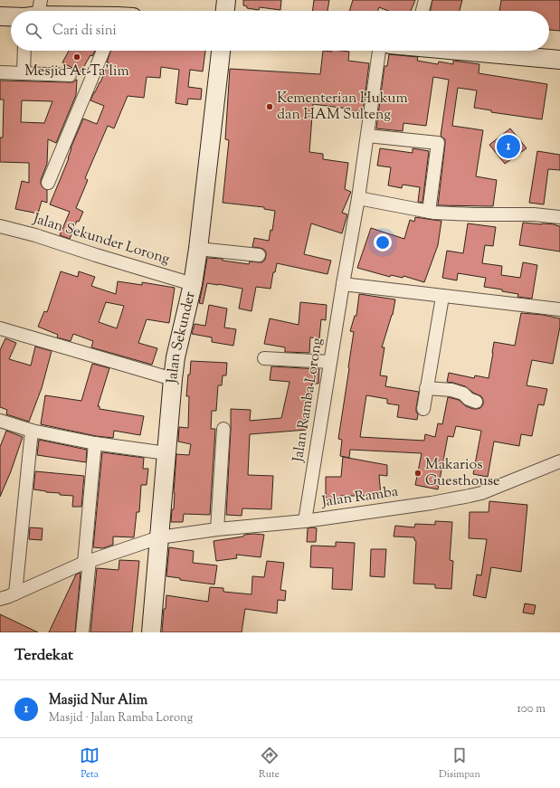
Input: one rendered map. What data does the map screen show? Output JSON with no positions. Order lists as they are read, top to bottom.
{
  "streets": {
    "street": [
      "Jalan Sekunder Lorong",
      "Jalan Sekunder",
      "Jalan Ramba Lorong",
      "Jalan Ramba"
    ]
  },
  "crossings": [
    ["Jalan Sekunder Lorong", "Jalan Sekunder"],
    ["Jalan Sekunder", "Jalan Ramba"],
    ["Jalan Ramba Lorong", "Jalan Ramba"]
  ],
  "places": ["Mesjid At-Ta'lim", "Kementerian Hukum dan HAM Sulteng", "Makarios Guesthouse"],
  "page": {
    "search": "Cari di sini",
    "pins": "1",
    "heading": "Terdekat",
    "list": [
      {
        "mark": "1",
        "name": "Masjid Nur Alim",
        "note": "Masjid · Jalan Ramba Lorong",
        "value": "100 m"
      }
    ],
    "nav": ["Peta", "Rute", "Disimpan"]
  }
}
